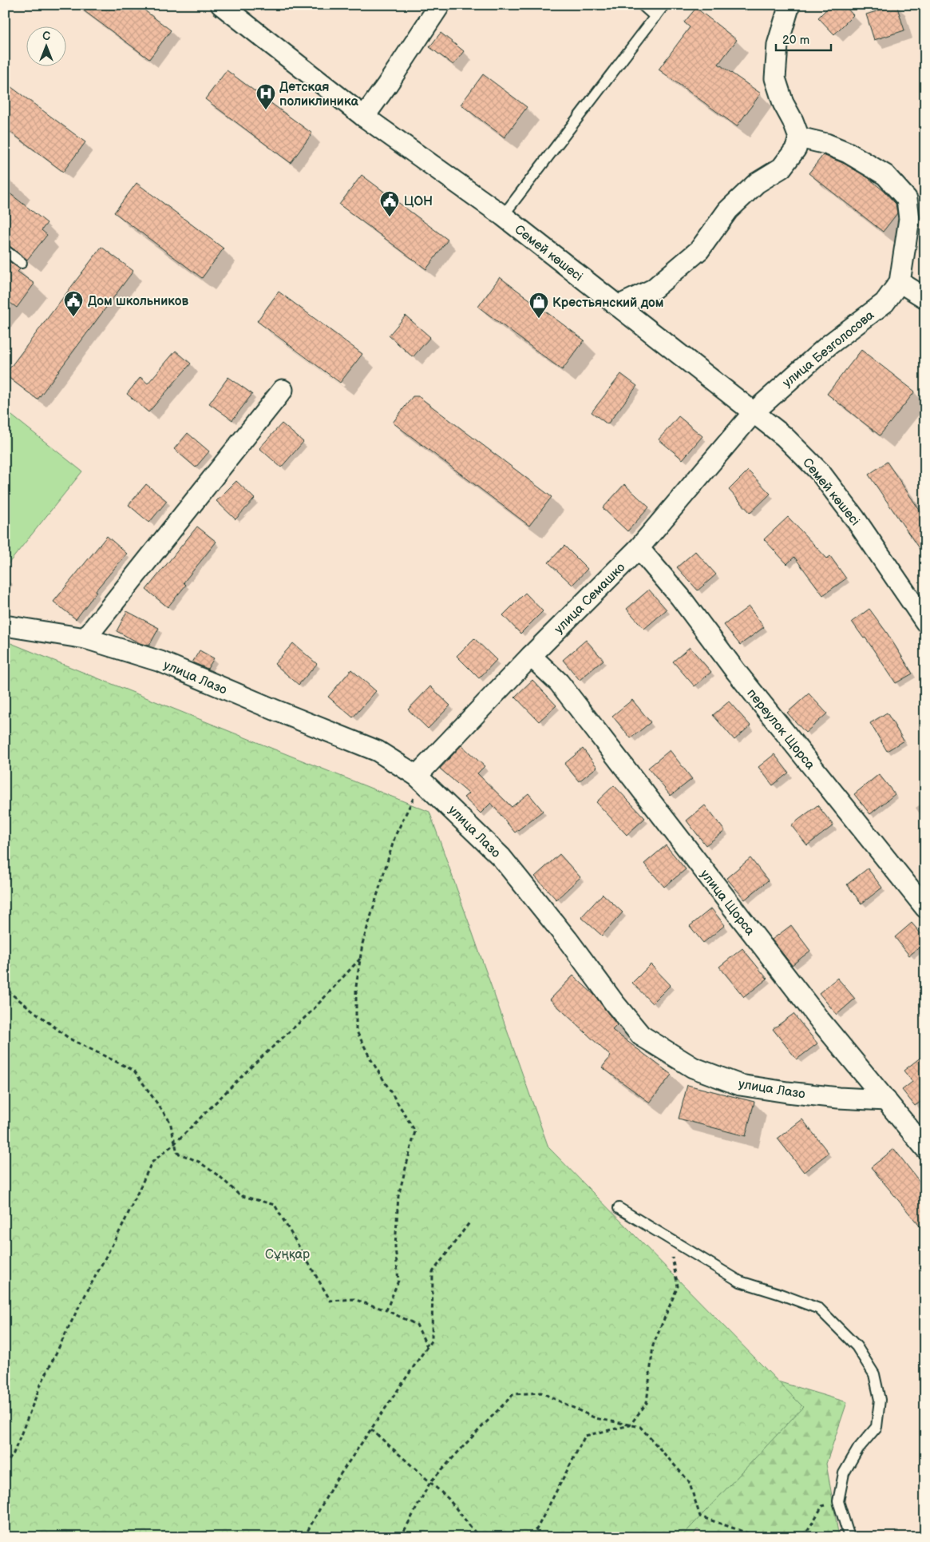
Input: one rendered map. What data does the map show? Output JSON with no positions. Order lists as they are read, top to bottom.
{
  "streets": {
    "street": [
      "Семей көшесі",
      "улица Безголосова",
      "улица Семашко",
      "улица Лазо",
      "переулок Щорса",
      "улица Щорса"
    ]
  },
  "crossings": [
    ["Семей көшесі", "улица Безголосова"],
    ["Семей көшесі", "улица Семашко"],
    ["улица Безголосова", "улица Семашко"],
    ["улица Семашко", "улица Лазо"],
    ["улица Семашко", "переулок Щорса"],
    ["улица Семашко", "улица Щорса"],
    ["улица Лазо", "улица Щорса"]
  ],
  "parks": ["Сұңқар"],
  "places": {
    "hospital": ["Детская поликлиника"],
    "public building": ["ЦОН", "Дом школьников"],
    "shop": ["Крестьянский дом"]
  },
  "scale_bar": "20 m",
  "north": "top"
}
